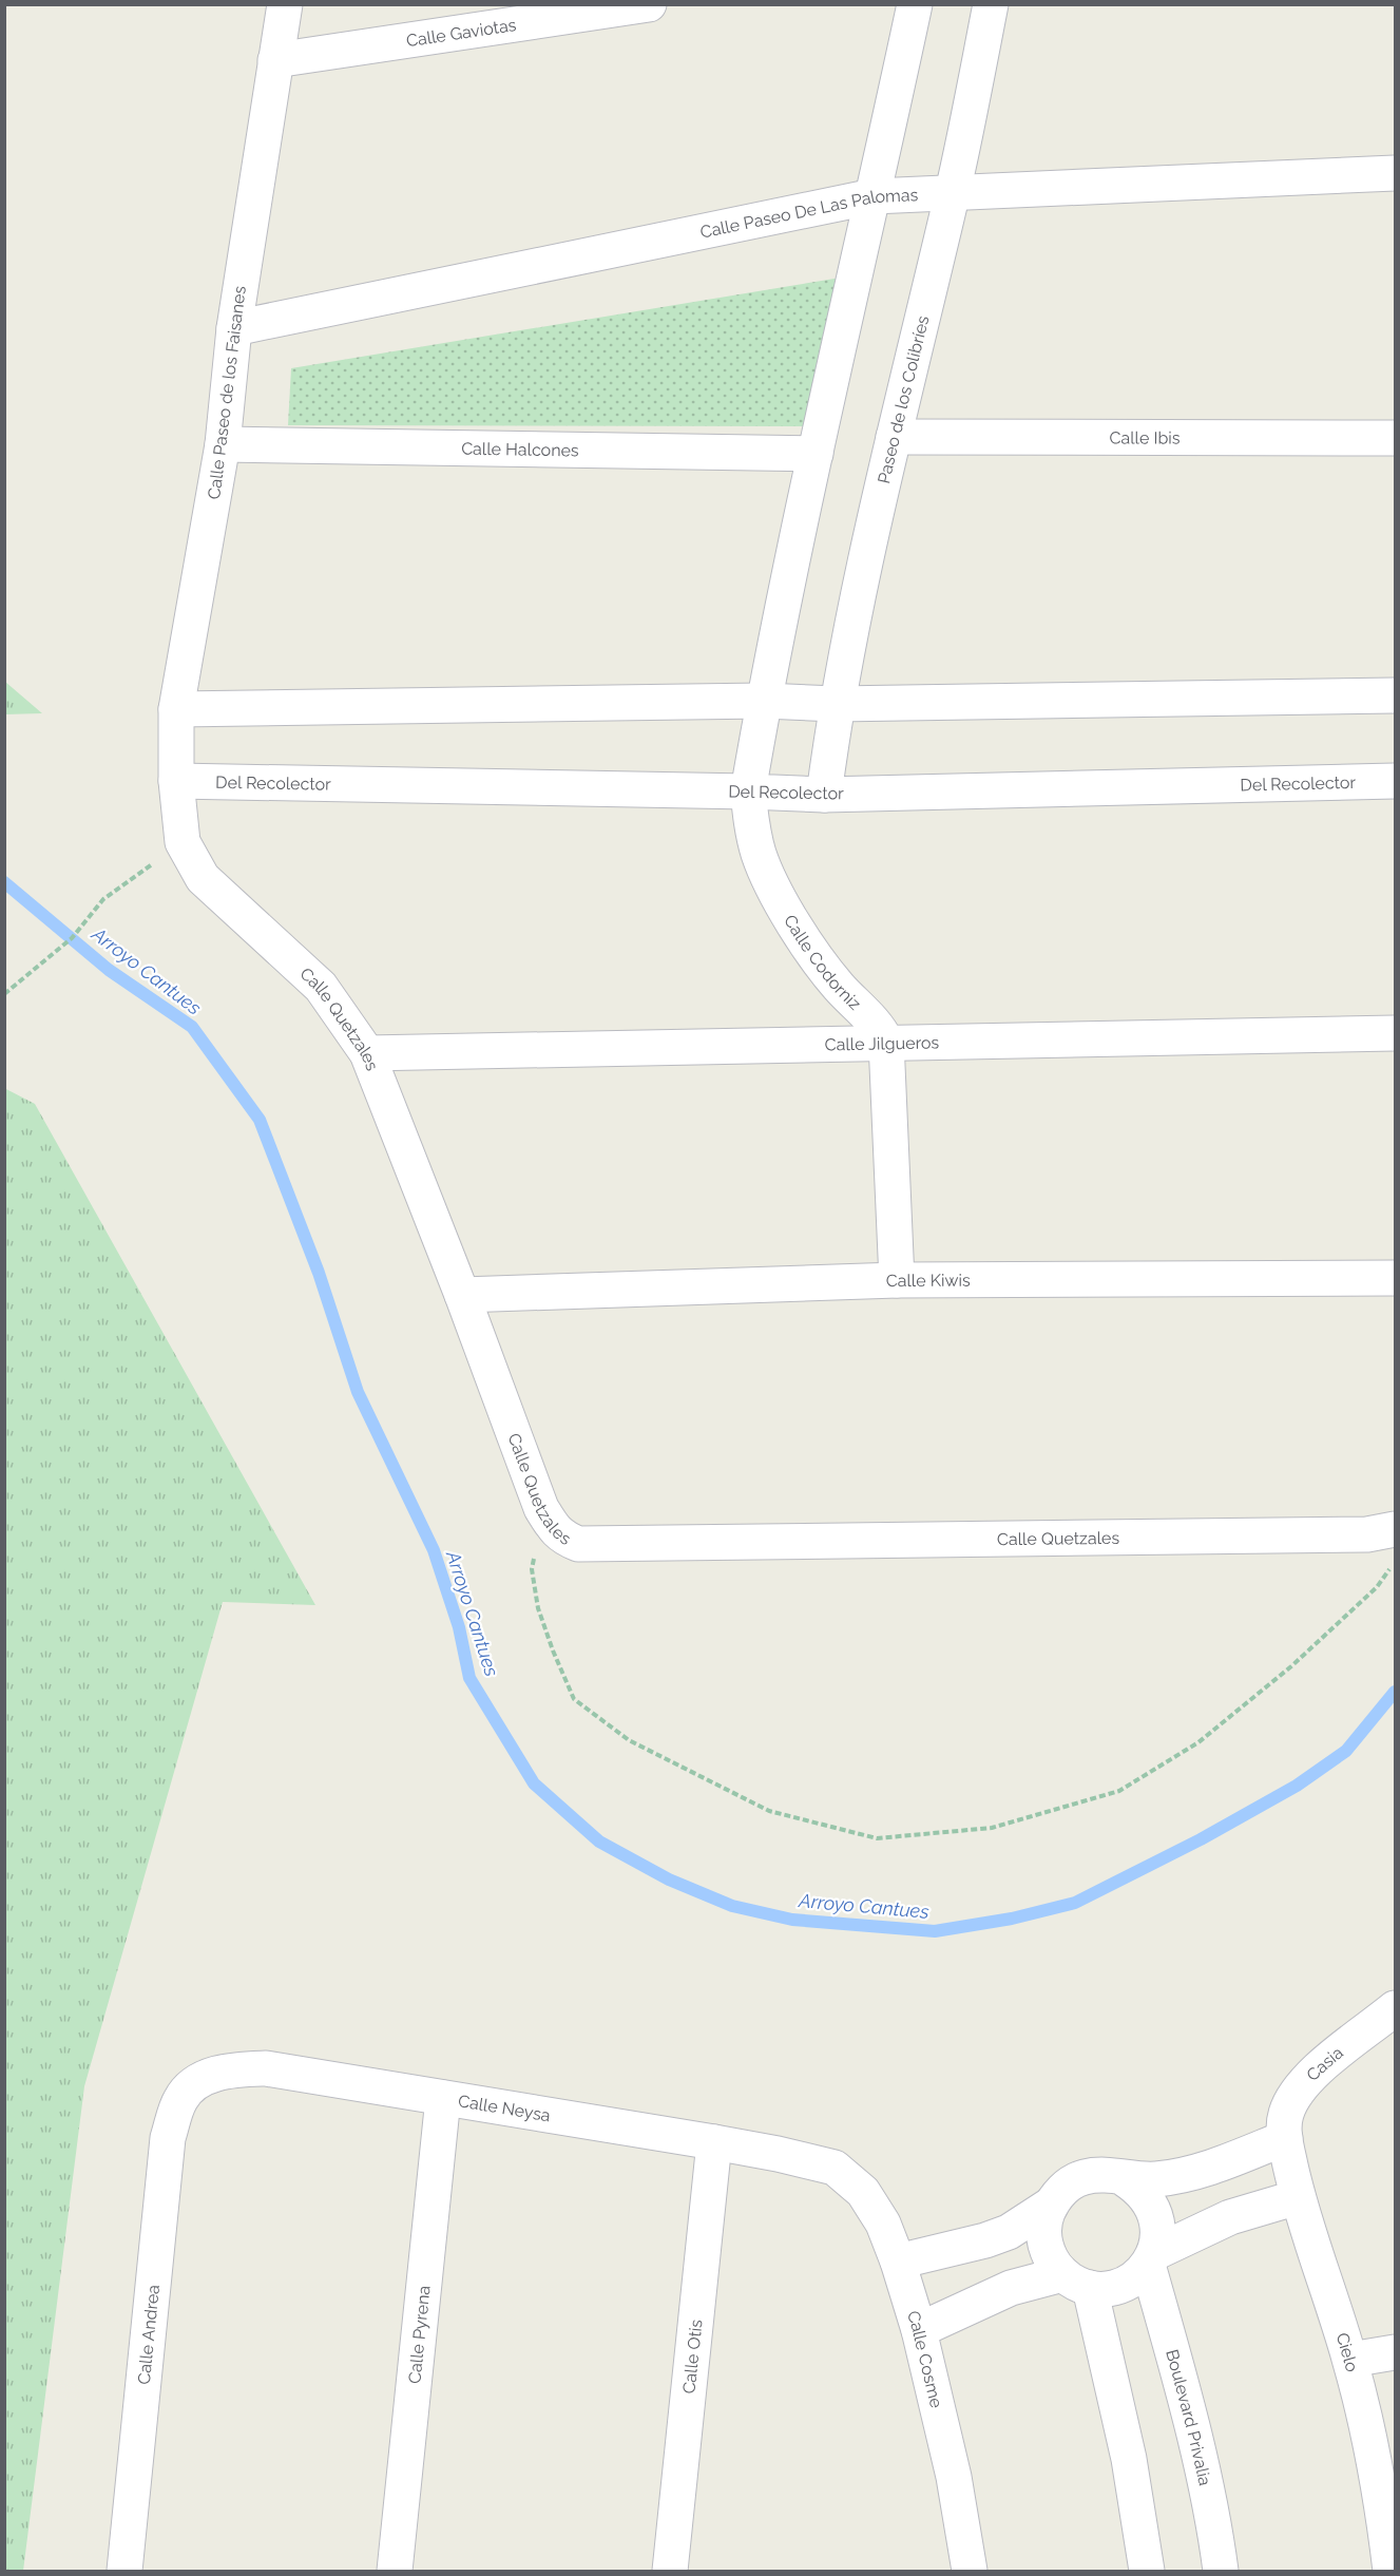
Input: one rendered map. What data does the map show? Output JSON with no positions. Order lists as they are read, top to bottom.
{
  "streets": {
    "street": [
      "Calle Gaviotas",
      "Calle Paseo De Las Palomas",
      "Calle Paseo de los Faisanes",
      "Paseo de los Colibríes",
      "Calle Ibis",
      "Calle Halcones",
      "Del Recolector",
      "Calle Codorniz",
      "Calle Quetzales",
      "Calle Jilgueros",
      "Calle Kiwis",
      "Casia",
      "Calle Neysa",
      "Calle Andrea",
      "Calle Pyrena",
      "Cielo",
      "Calle Otis",
      "Calle Cosme",
      "Boulevard Privalia"
    ]
  },
  "crossings": [
    ["Calle Gaviotas", "Calle Paseo de los Faisanes"],
    ["Calle Paseo De Las Palomas", "Calle Paseo de los Faisanes"],
    ["Calle Paseo De Las Palomas", "Paseo de los Colibríes"],
    ["Calle Paseo de los Faisanes", "Calle Halcones"],
    ["Calle Paseo de los Faisanes", "Del Recolector"],
    ["Calle Paseo de los Faisanes", "Calle Quetzales"],
    ["Paseo de los Colibríes", "Calle Ibis"],
    ["Paseo de los Colibríes", "Del Recolector"],
    ["Del Recolector", "Calle Codorniz"],
    ["Del Recolector", "Calle Quetzales"],
    ["Calle Codorniz", "Calle Jilgueros"],
    ["Calle Quetzales", "Calle Jilgueros"],
    ["Calle Quetzales", "Calle Kiwis"],
    ["Casia", "Cielo"],
    ["Calle Neysa", "Calle Andrea"],
    ["Calle Neysa", "Calle Pyrena"],
    ["Calle Neysa", "Calle Otis"],
    ["Calle Neysa", "Calle Cosme"]
  ],
  "water": ["Arroyo Cantues"]
}
